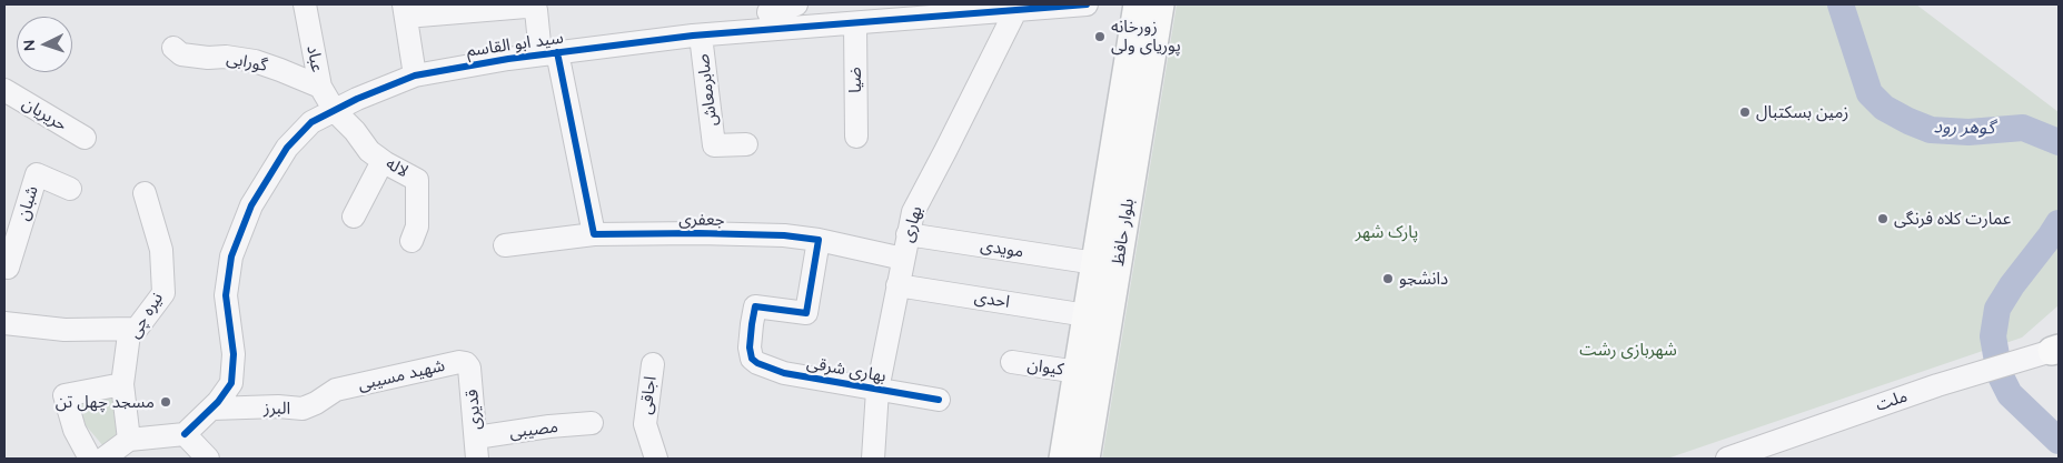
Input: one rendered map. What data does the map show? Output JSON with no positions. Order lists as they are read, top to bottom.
{
  "streets": {
    "main road": ["بلوار حافظ"],
    "street": [
      "سید ابو القاسم",
      "عباد",
      "گورابی",
      "ضیا",
      "صابرمعاش",
      "حریریان",
      "لاله",
      "شبان",
      "جعفری",
      "بهاری",
      "مویدی",
      "احدی",
      "نیره چی",
      "کیوان",
      "بهاری شرقی",
      "شهید مسیبی",
      "اجاقی",
      "ملت",
      "البرز",
      "قدیری",
      "مصیبی"
    ]
  },
  "crossings": [
    ["سید ابو القاسم", "عباد"],
    ["سید ابو القاسم", "ضیا"],
    ["سید ابو القاسم", "صابرمعاش"],
    ["سید ابو القاسم", "لاله"],
    ["سید ابو القاسم", "بهاری"],
    ["سید ابو القاسم", "البرز"],
    ["عباد", "گورابی"],
    ["عباد", "لاله"],
    ["جعفری", "بهاری"],
    ["جعفری", "بهاری شرقی"],
    ["بهاری", "مویدی"],
    ["بهاری", "احدی"],
    ["بهاری", "بهاری شرقی"],
    ["بلوار حافظ", "مویدی"],
    ["بلوار حافظ", "احدی"],
    ["بلوار حافظ", "کیوان"],
    ["شهید مسیبی", "البرز"],
    ["شهید مسیبی", "قدیری"],
    ["قدیری", "مصیبی"]
  ],
  "water": ["گوهر رود"],
  "parks": ["پارک شهر", "شهربازی رشت"],
  "places": [
    "زورخانه پوریای ولی",
    "زمین بسکتبال",
    "عمارت کلاه فرنگی",
    "دانشجو",
    "مسجد چهل تن"
  ],
  "north": "left"
}
